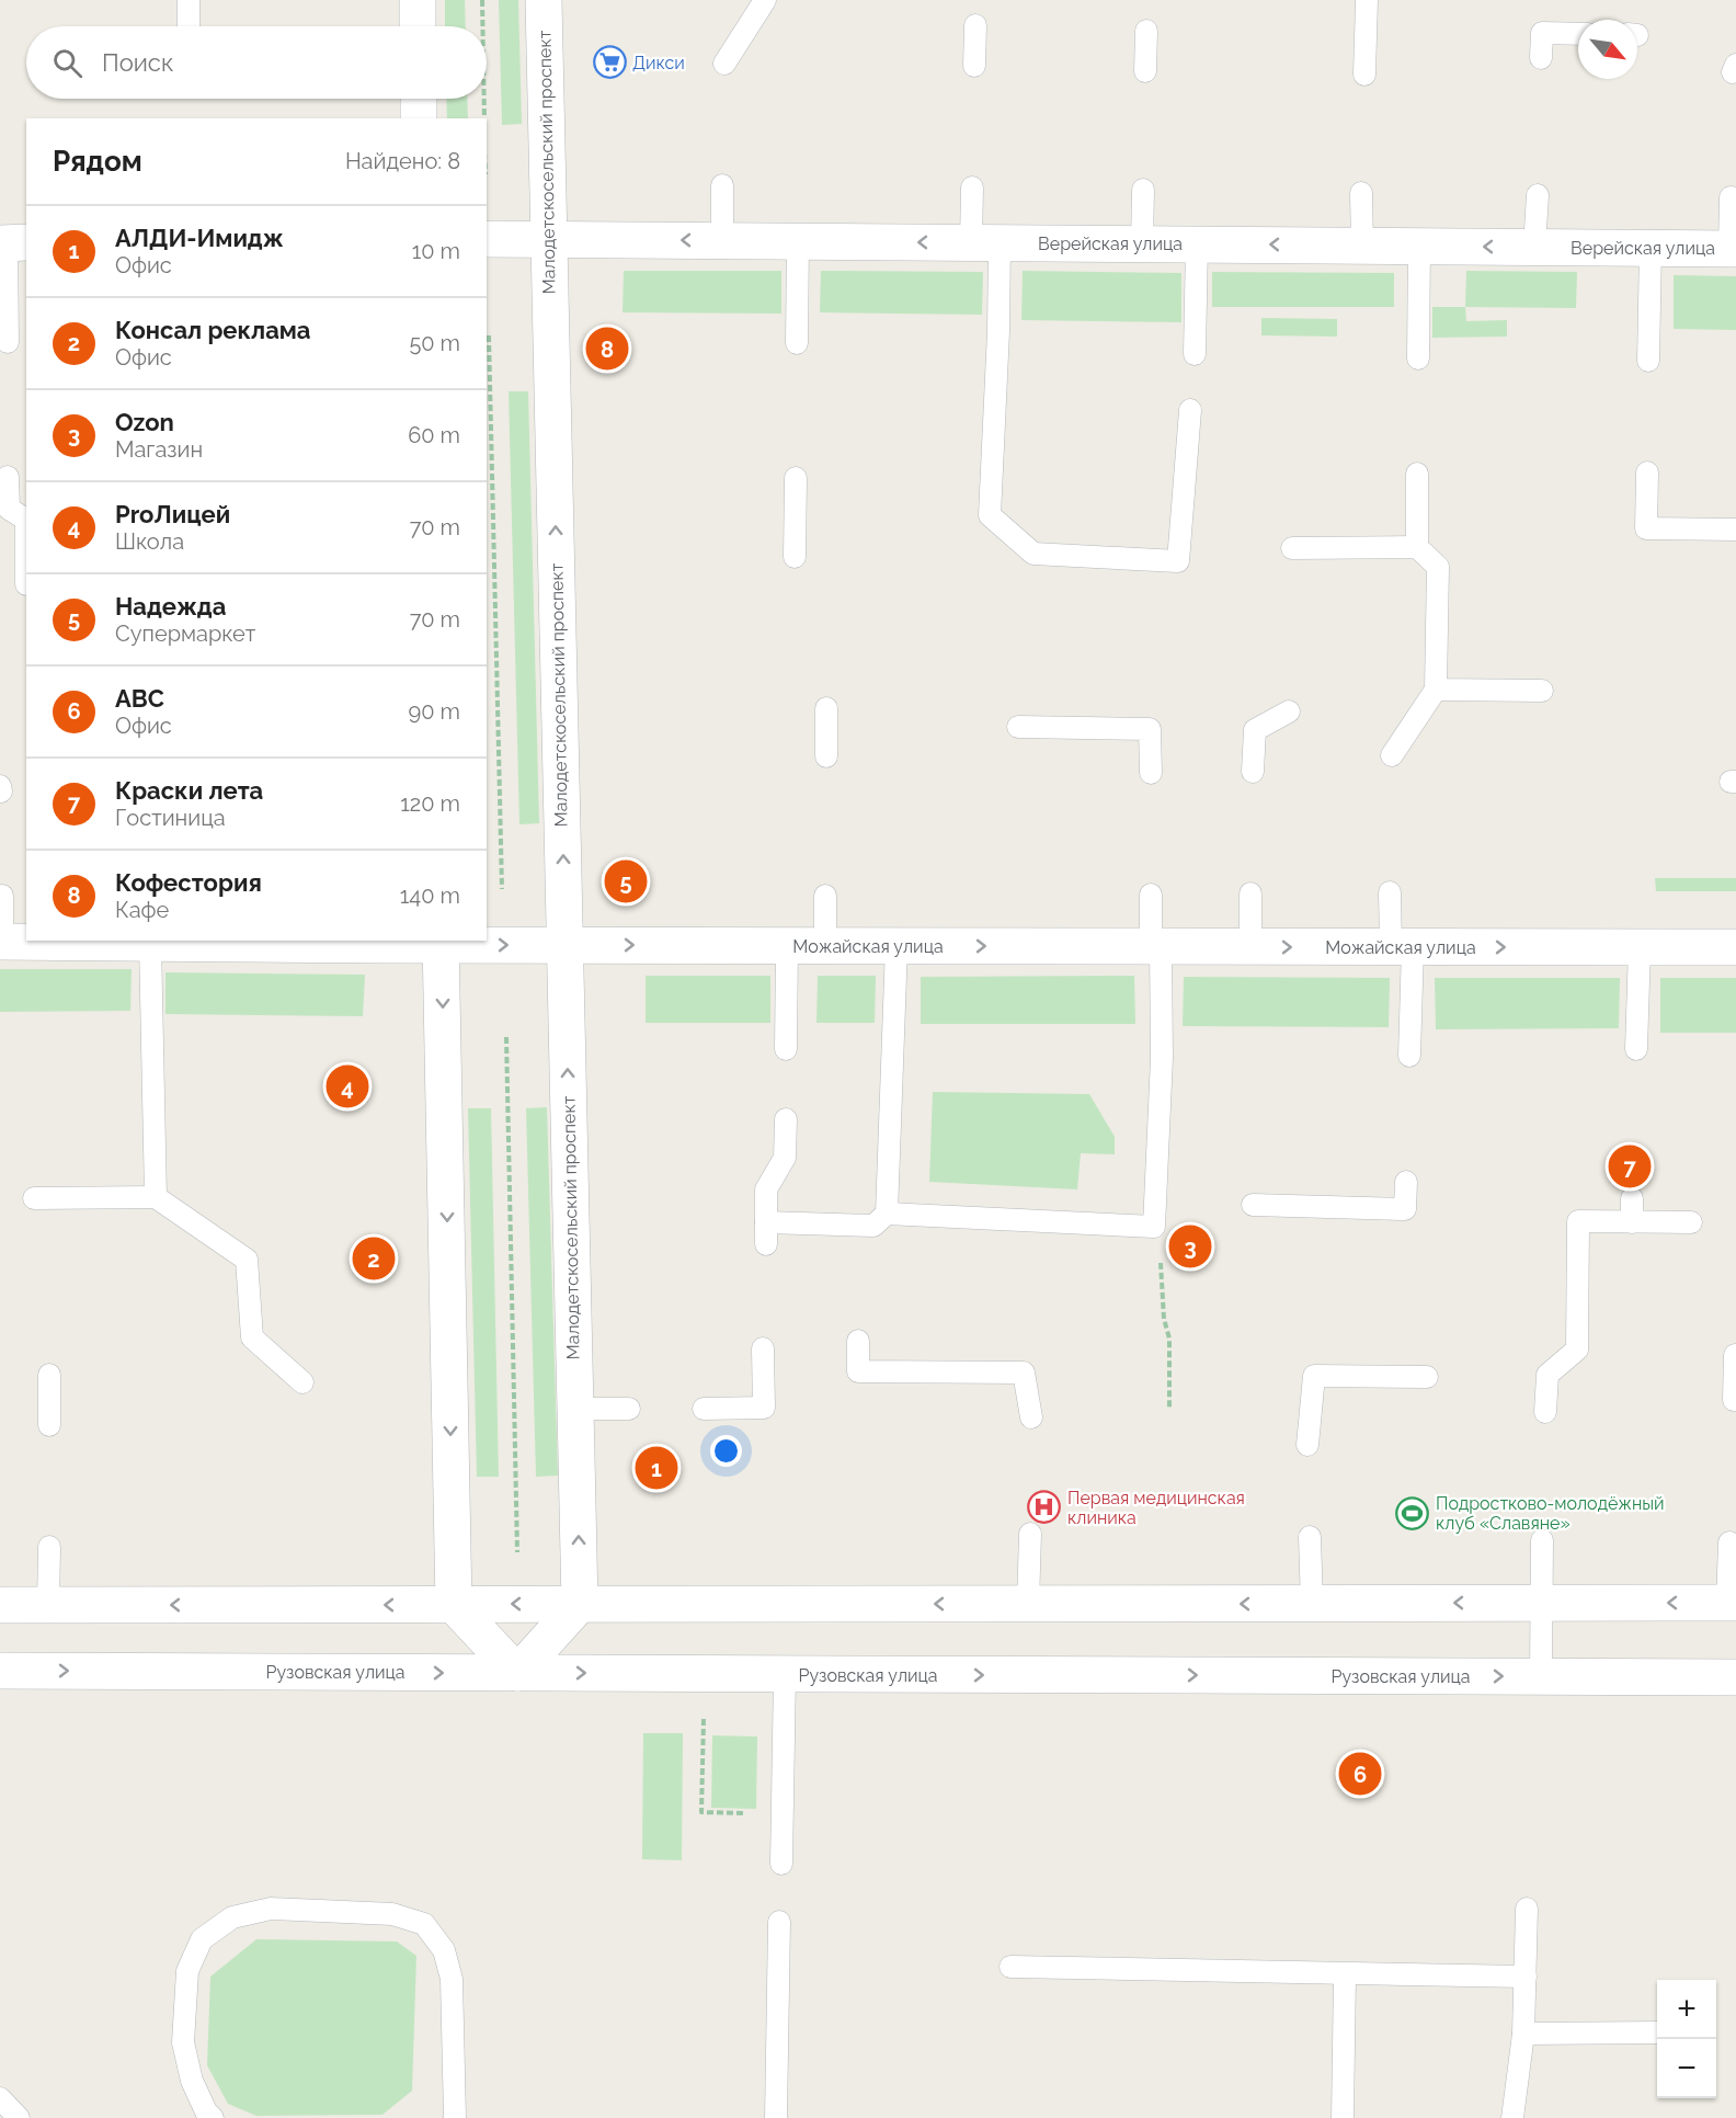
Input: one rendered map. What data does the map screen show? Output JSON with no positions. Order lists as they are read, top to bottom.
{
  "streets": {
    "street": [
      "Малодетскосельский проспект",
      "Верейская улица",
      "Можайская улица",
      "Рузовская улица"
    ]
  },
  "crossings": [
    ["Малодетскосельский проспект", "Верейская улица"],
    ["Малодетскосельский проспект", "Можайская улица"]
  ],
  "one_way": ["Верейская улица", "Можайская улица"],
  "places": {
    "supermarket": ["Дикси"],
    "hospital": ["Первая медицинская клиника"],
    "sports": ["Подростково-молодёжный клуб «Славяне»"]
  },
  "north": "bottom right",
  "page": {
    "search": "Поиск",
    "heading": ["Рядом", "Найдено: 8"],
    "list": [
      {
        "mark": "1",
        "name": "АЛДИ-Имидж",
        "note": "Офис",
        "value": "10 m"
      },
      {
        "mark": "2",
        "name": "Консал реклама",
        "note": "Офис",
        "value": "50 m"
      },
      {
        "mark": "3",
        "name": "Ozon",
        "note": "Магазин",
        "value": "60 m"
      },
      {
        "mark": "4",
        "name": "ProЛицей",
        "note": "Школа",
        "value": "70 m"
      },
      {
        "mark": "5",
        "name": "Надежда",
        "note": "Супермаркет",
        "value": "70 m"
      },
      {
        "mark": "6",
        "name": "АВС",
        "note": "Офис",
        "value": "90 m"
      },
      {
        "mark": "7",
        "name": "Краски лета",
        "note": "Гостиница",
        "value": "120 m"
      },
      {
        "mark": "8",
        "name": "Кофестория",
        "note": "Кафе",
        "value": "140 m"
      }
    ],
    "pins": [
      "8",
      "5",
      "4",
      "7",
      "3",
      "2",
      "1",
      "6"
    ],
    "map_buttons": ["+", "−"]
  }
}
